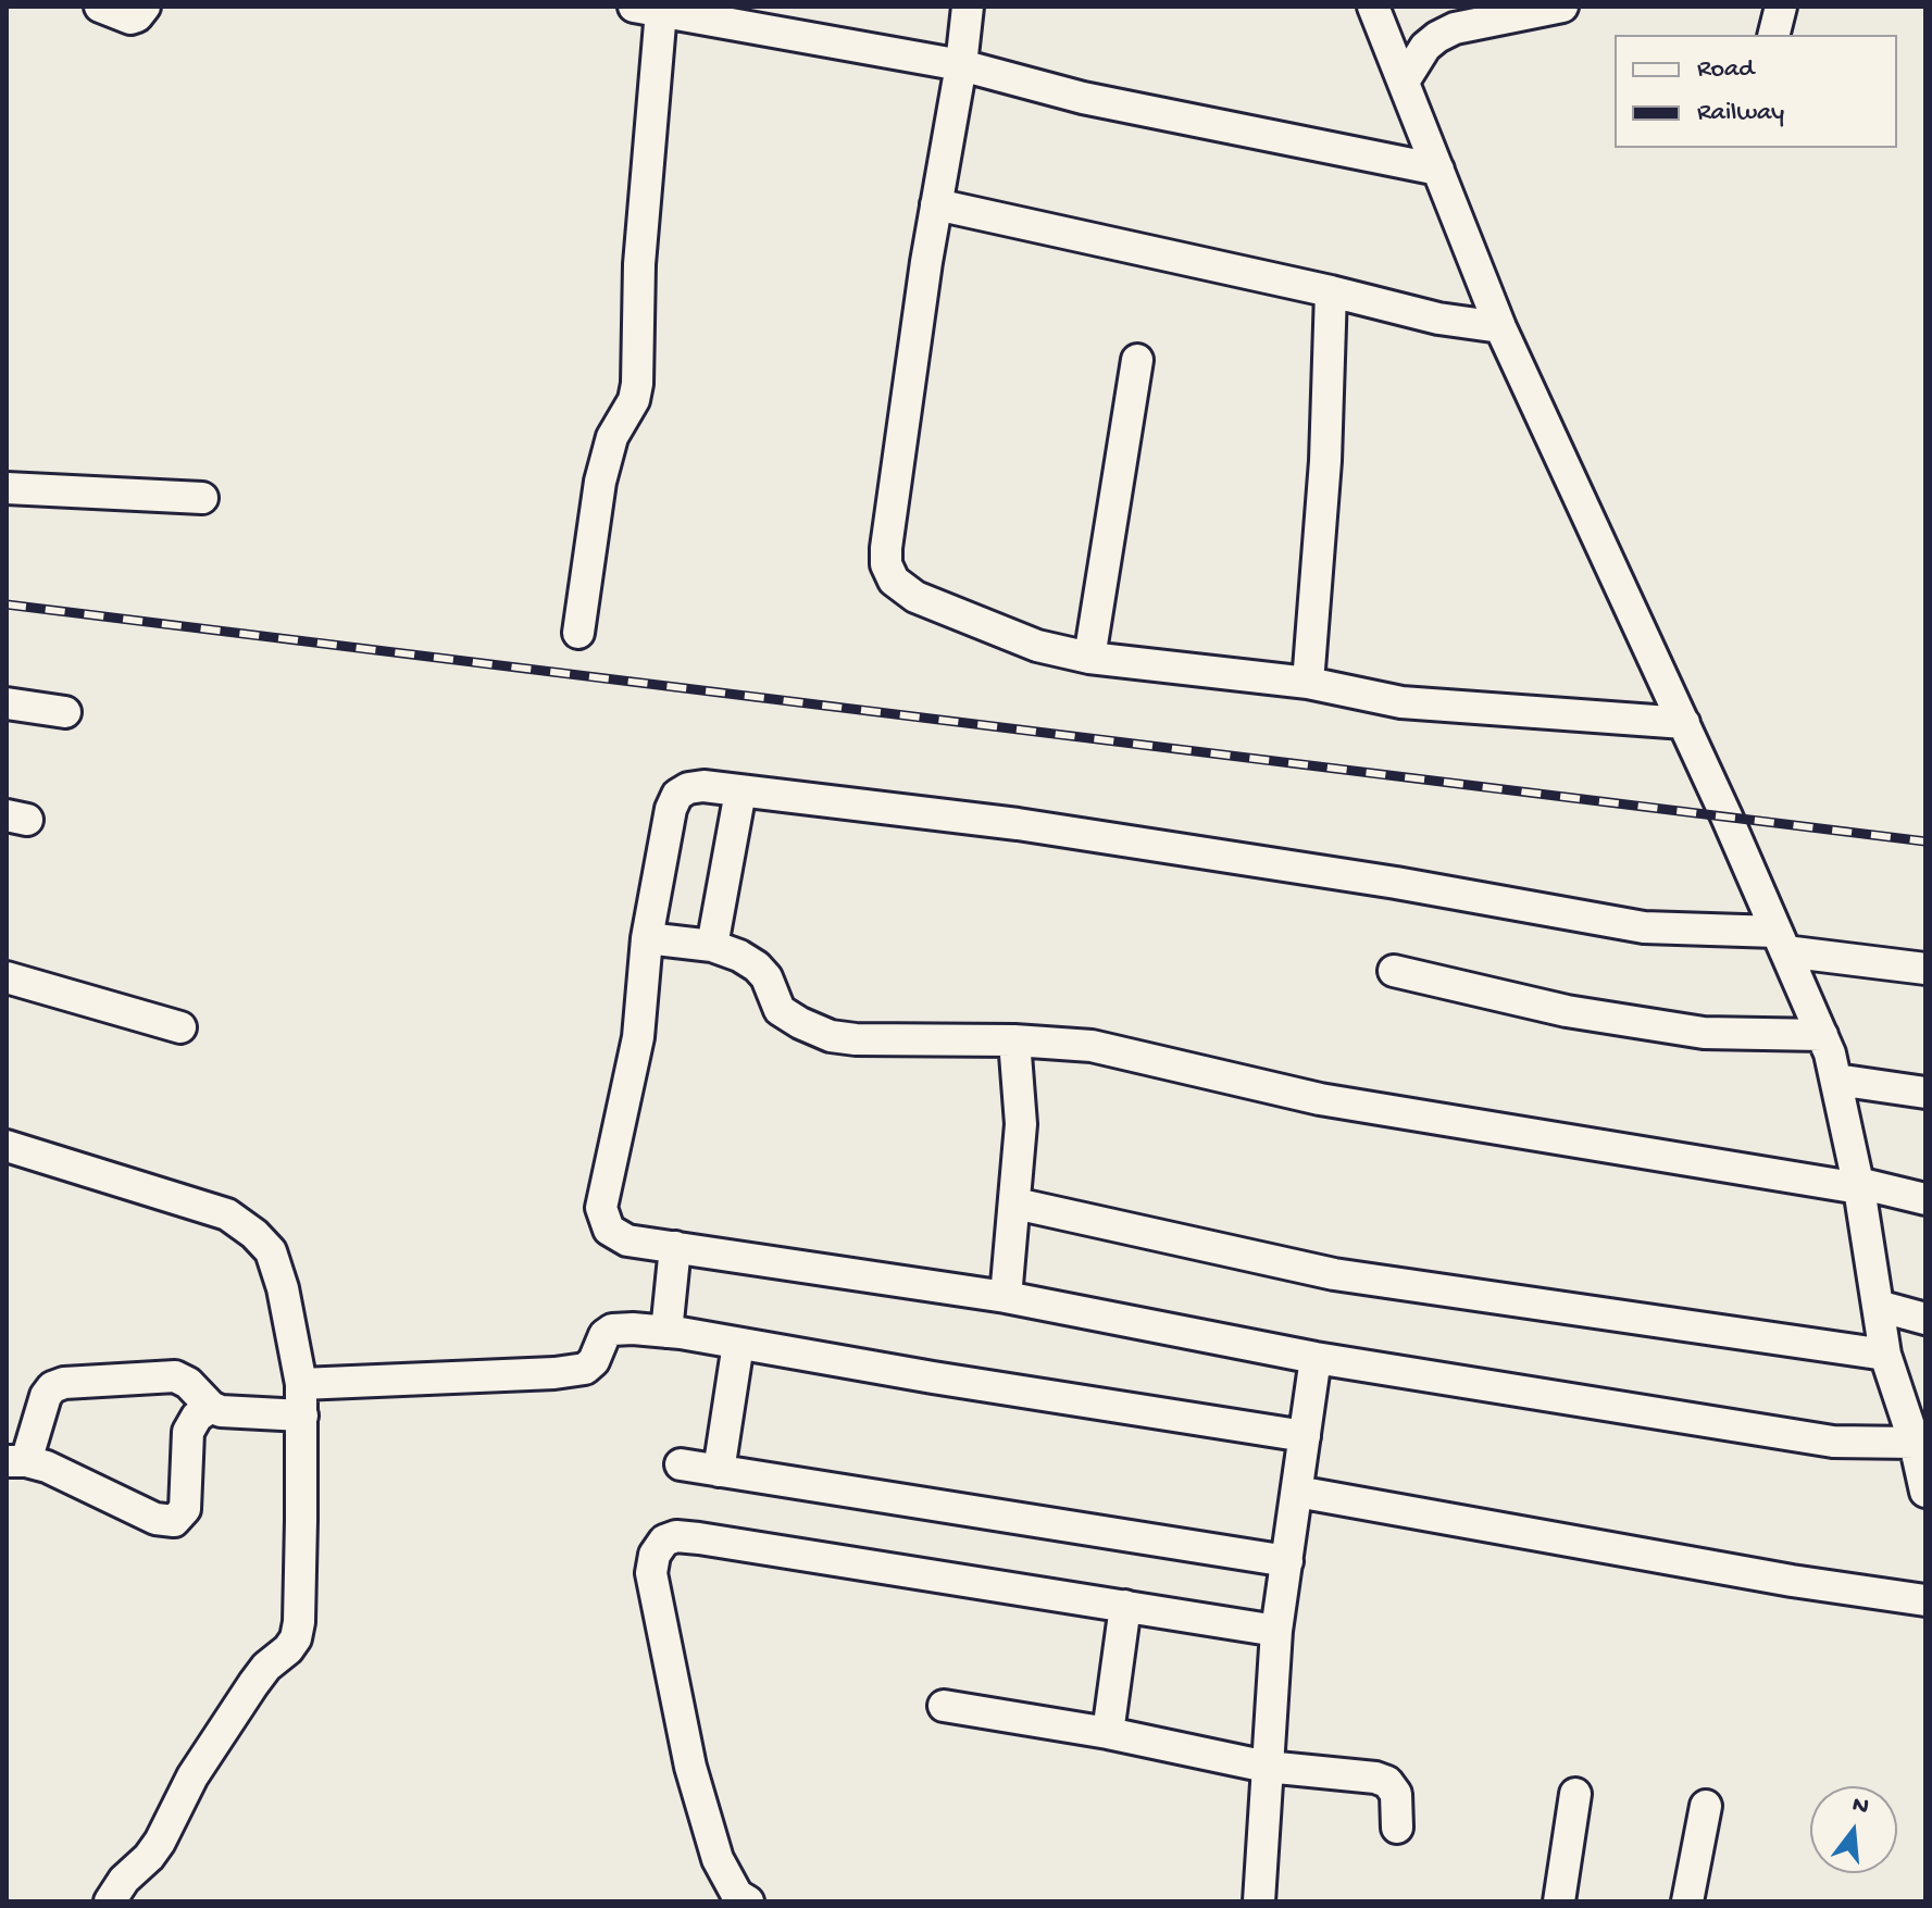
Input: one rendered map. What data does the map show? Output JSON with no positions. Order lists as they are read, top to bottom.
{
  "legend": ["Road", "Railway"],
  "north": "top"
}
